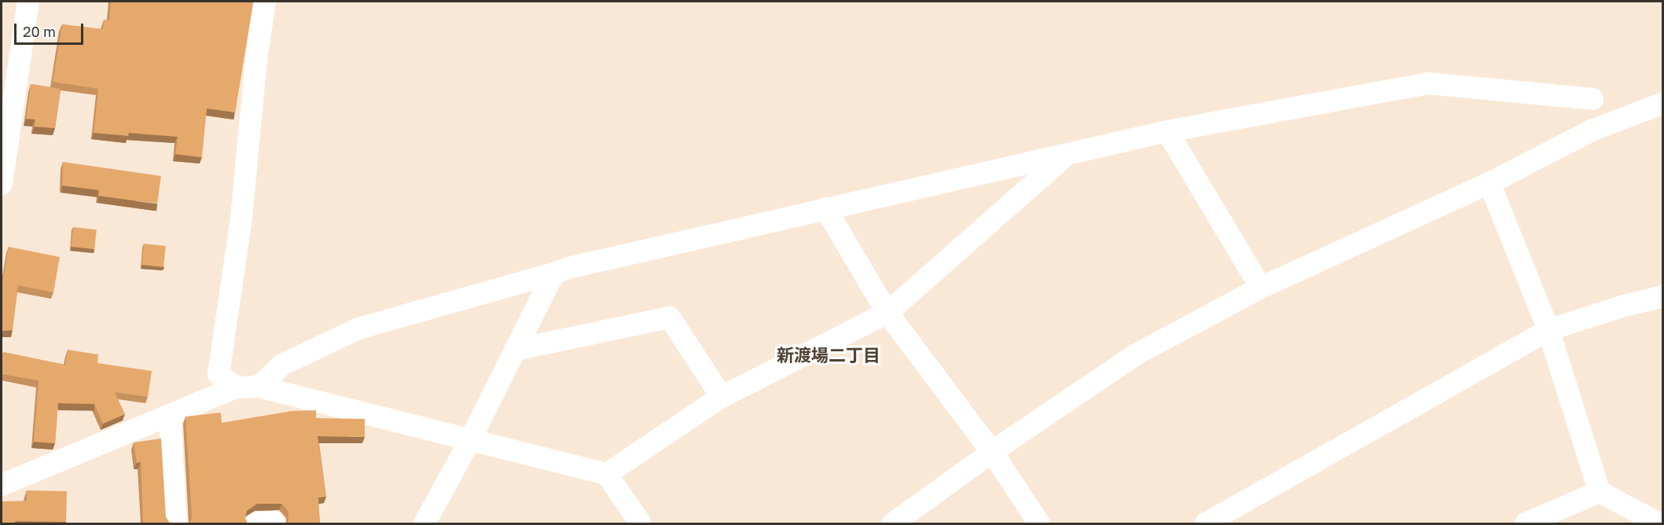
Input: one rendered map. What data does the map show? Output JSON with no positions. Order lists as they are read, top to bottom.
{
  "districts": ["新渡場二丁目"],
  "scale_bar": "20 m"
}
